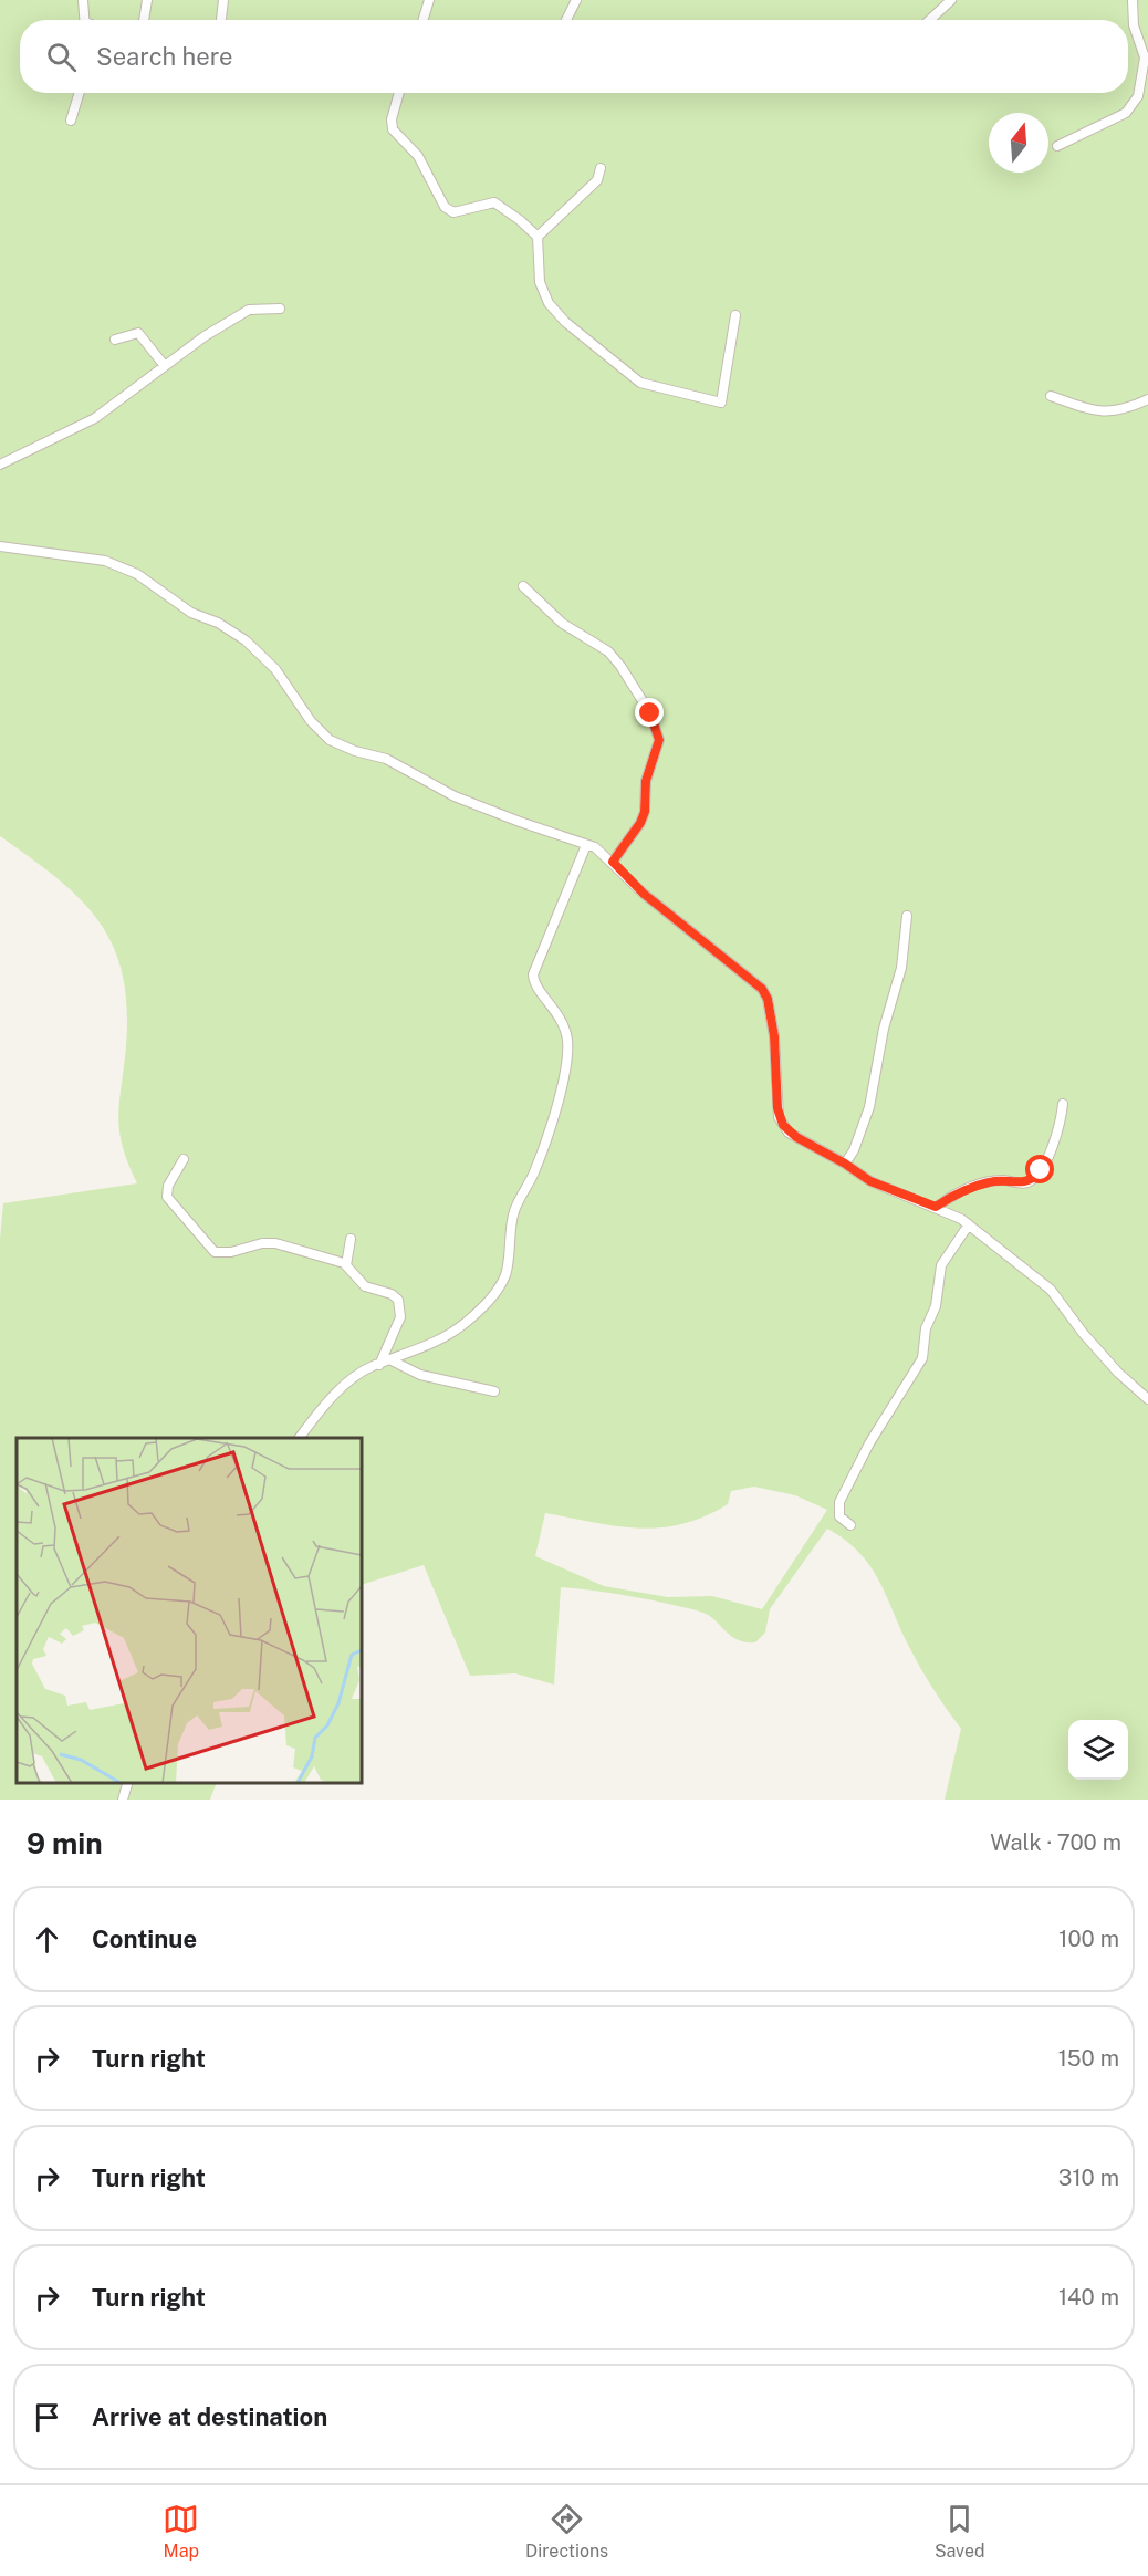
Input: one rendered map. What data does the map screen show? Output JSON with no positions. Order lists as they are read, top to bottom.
{
  "north": "top",
  "page": {
    "search": "Search here",
    "heading": ["9 min", "Walk · 700 m"],
    "list": [
      ["Continue", "100 m"],
      ["Turn right", "150 m"],
      ["Turn right", "310 m"],
      ["Turn right", "140 m"],
      "Arrive at destination"
    ],
    "nav": ["Map", "Directions", "Saved"]
  }
}
